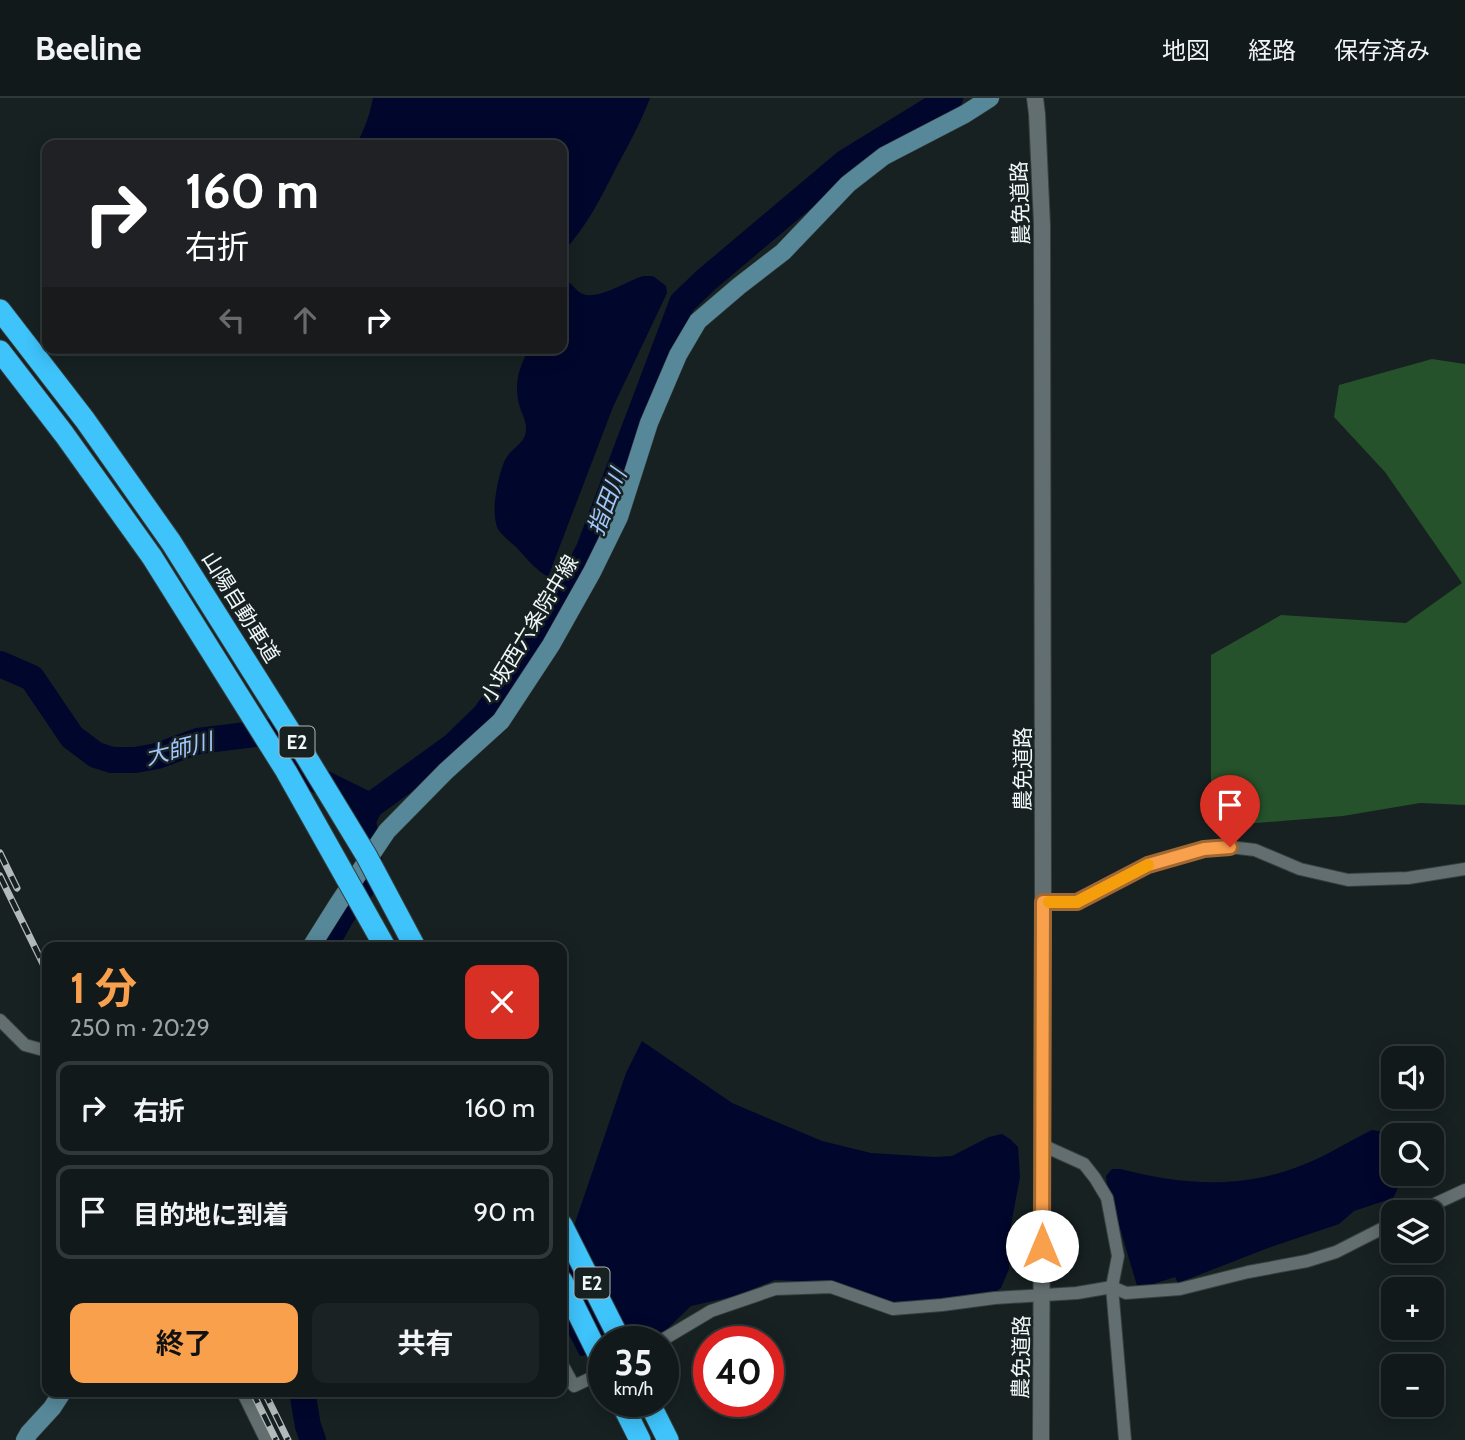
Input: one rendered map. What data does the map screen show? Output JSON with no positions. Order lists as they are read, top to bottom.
{
  "streets": {
    "highway": ["山陽自動車道", "E2"],
    "main road": ["小坂西六条院中線"],
    "street": ["農免道路"]
  },
  "water": ["指田川", "大師川"],
  "page": {
    "header": "Beeline",
    "nav": ["地図", "経路", "保存済み"],
    "turn": ["160 m", "右折"],
    "heading": ["1 分", "250 m · 20:29"],
    "map_buttons": ["+", "−"],
    "list": [
      {
        "name": "右折",
        "value": "160 m"
      },
      {
        "name": "目的地に到着",
        "value": "90 m"
      }
    ],
    "buttons": ["終了", "共有"],
    "speed": "35 km/h",
    "limit": "40"
  }
}
